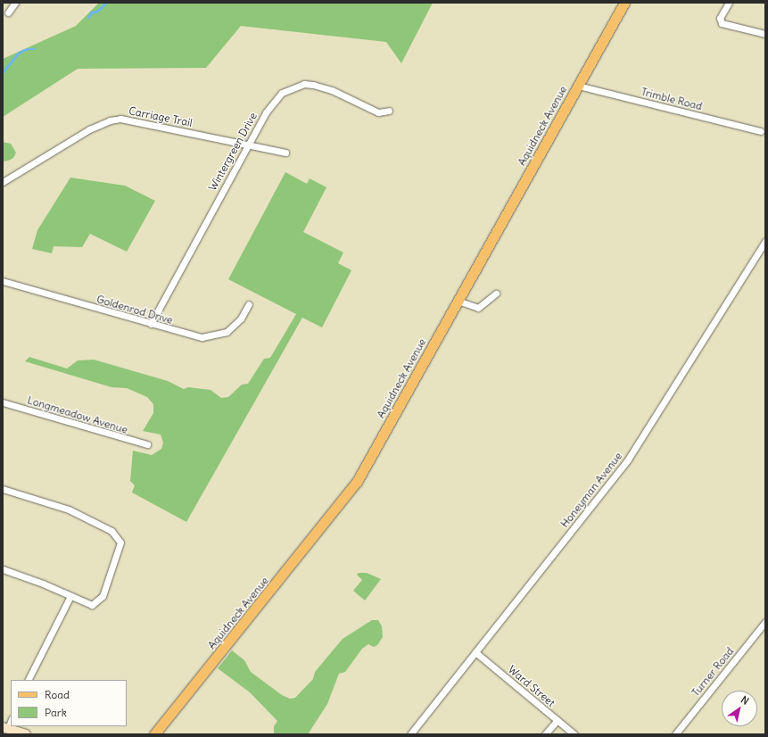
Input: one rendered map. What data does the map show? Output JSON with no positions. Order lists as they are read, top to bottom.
{
  "streets": {
    "main road": ["Aquidneck Avenue"],
    "street": [
      "Trimble Road",
      "Carriage Trail",
      "Wintergreen Drive",
      "Goldenrod Drive",
      "Longmeadow Avenue",
      "Honeyman Avenue",
      "Turner Road",
      "Ward Street"
    ]
  },
  "crossings": [
    ["Trimble Road", "Aquidneck Avenue"],
    ["Carriage Trail", "Wintergreen Drive"],
    ["Wintergreen Drive", "Goldenrod Drive"],
    ["Honeyman Avenue", "Ward Street"]
  ],
  "legend": ["Road", "Park"],
  "north": "top right"
}
